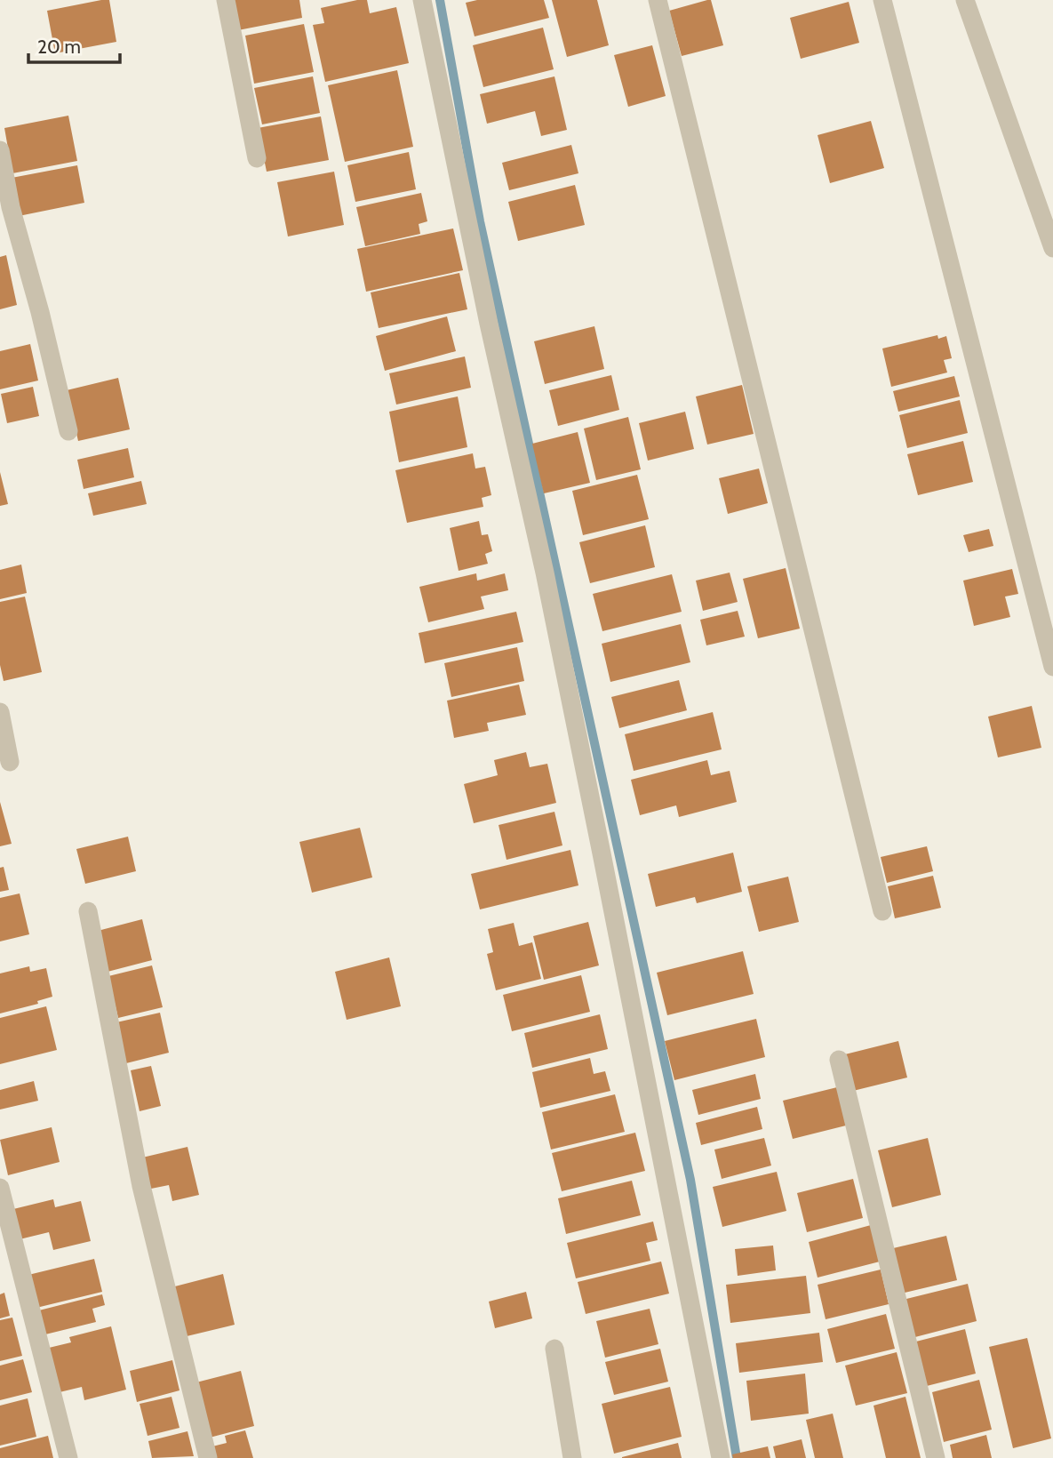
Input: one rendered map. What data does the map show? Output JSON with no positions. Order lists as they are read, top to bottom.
{
  "scale_bar": "20 m"
}
